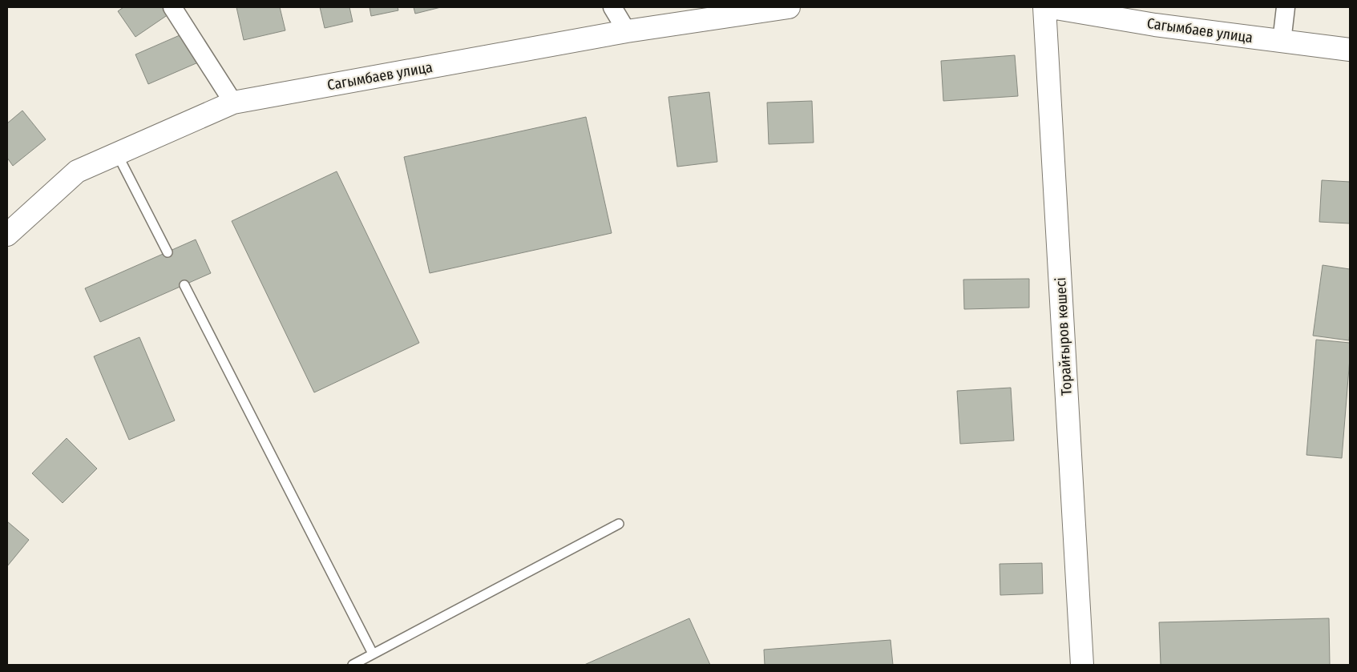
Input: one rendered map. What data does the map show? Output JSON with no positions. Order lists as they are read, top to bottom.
{
  "streets": {
    "street": ["Сагымбаев улица", "Торайғыров көшесі"]
  }
}
